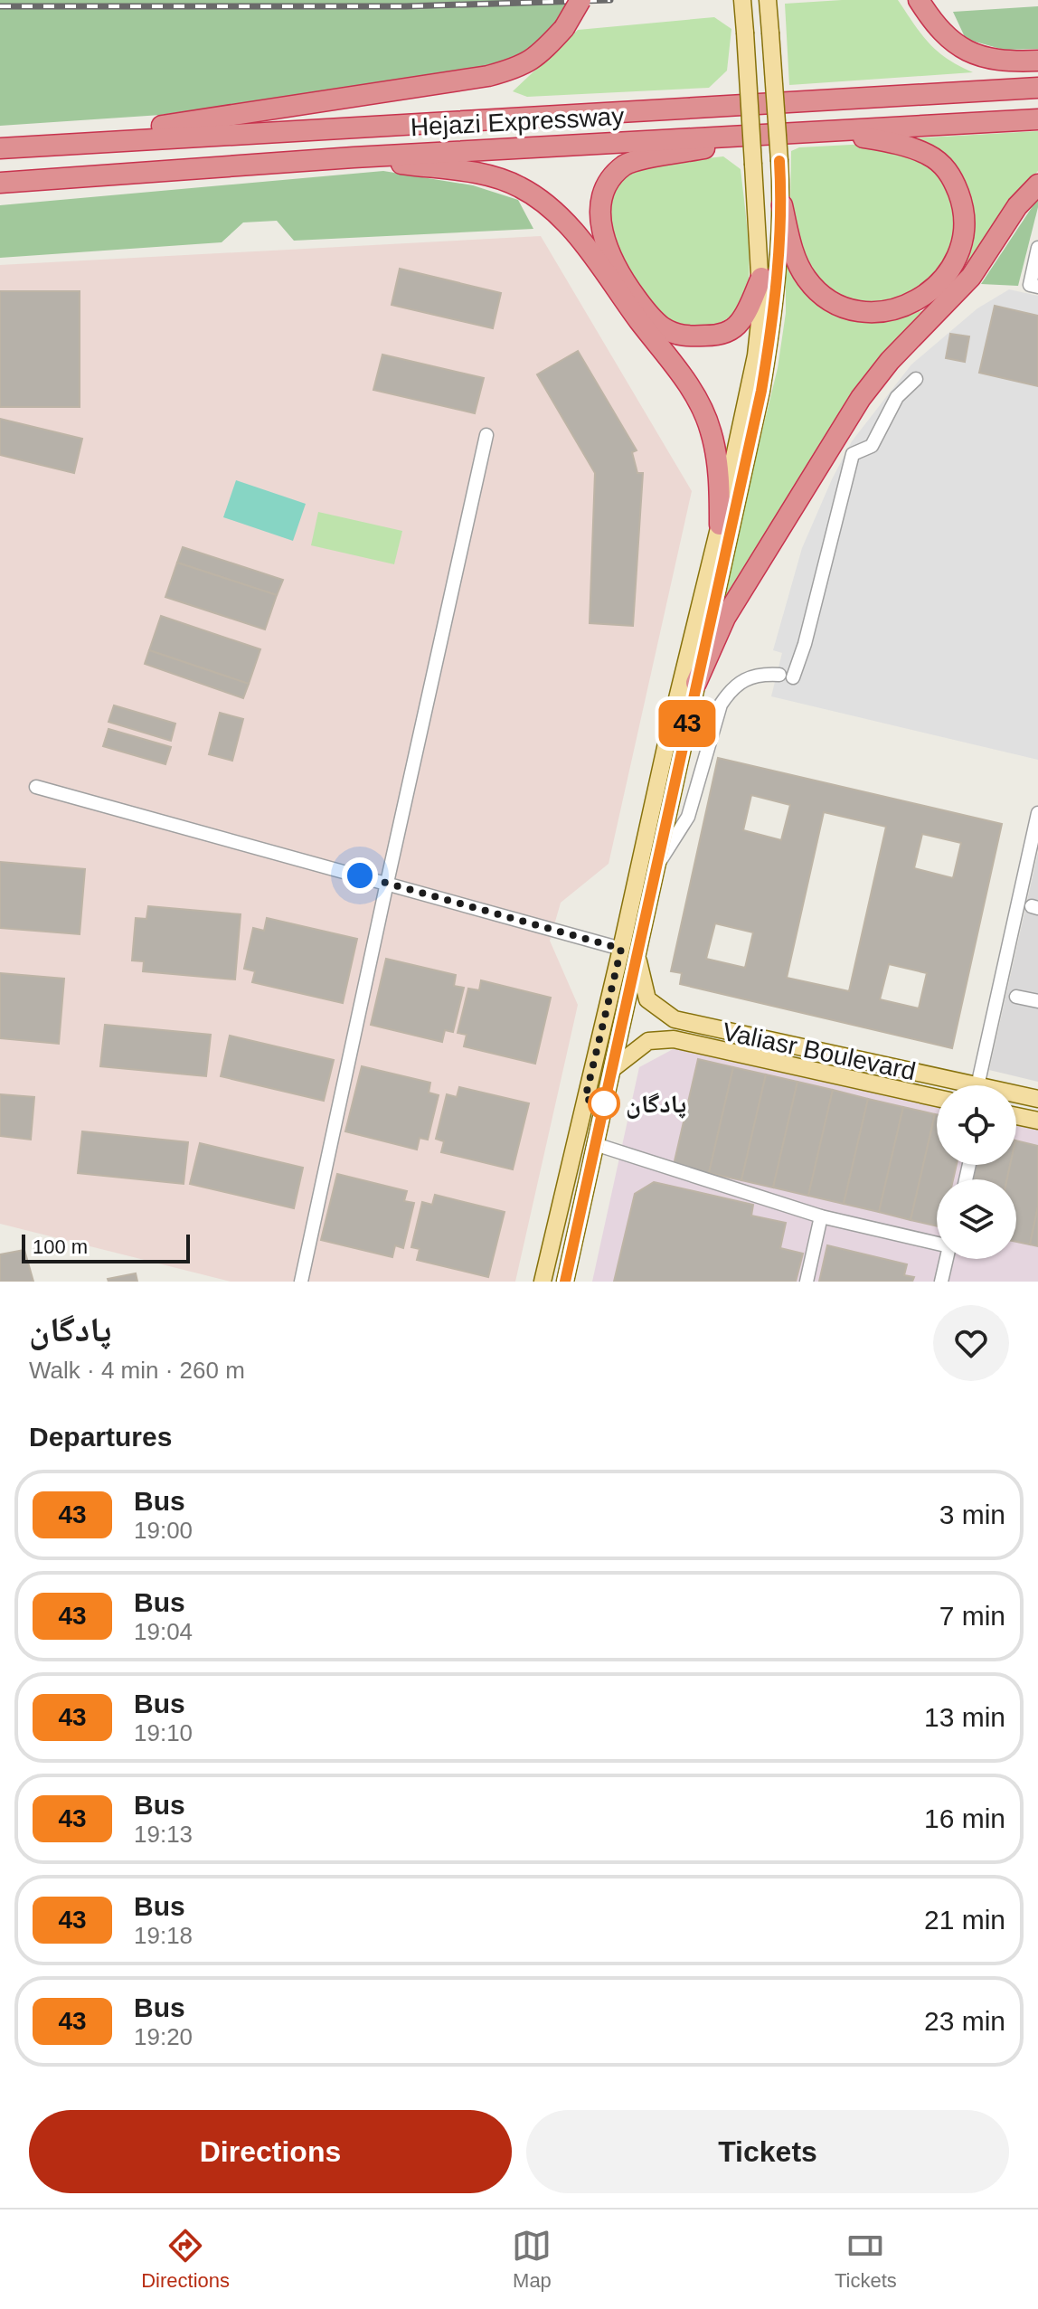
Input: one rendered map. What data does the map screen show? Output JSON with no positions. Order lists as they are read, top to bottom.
{
  "streets": {
    "highway": ["Hejazi Expressway"],
    "main road": ["Valiasr Boulevard"]
  },
  "places": ["پادگان"],
  "lines": ["bus line 43"],
  "scale_bar": "100 m",
  "page": {
    "on_map": "43",
    "scale": "100 m",
    "heading": [
      ["پادگان", "Walk · 4 min · 260 m"],
      "Departures"
    ],
    "list": [
      {
        "mark": "43",
        "name": "Bus",
        "note": "19:00",
        "value": "3 min"
      },
      {
        "mark": "43",
        "name": "Bus",
        "note": "19:04",
        "value": "7 min"
      },
      {
        "mark": "43",
        "name": "Bus",
        "note": "19:10",
        "value": "13 min"
      },
      {
        "mark": "43",
        "name": "Bus",
        "note": "19:13",
        "value": "16 min"
      },
      {
        "mark": "43",
        "name": "Bus",
        "note": "19:18",
        "value": "21 min"
      },
      {
        "mark": "43",
        "name": "Bus",
        "note": "19:20",
        "value": "23 min"
      }
    ],
    "buttons": ["Directions", "Tickets"],
    "tabs": ["Directions", "Map", "Tickets"]
  }
}
